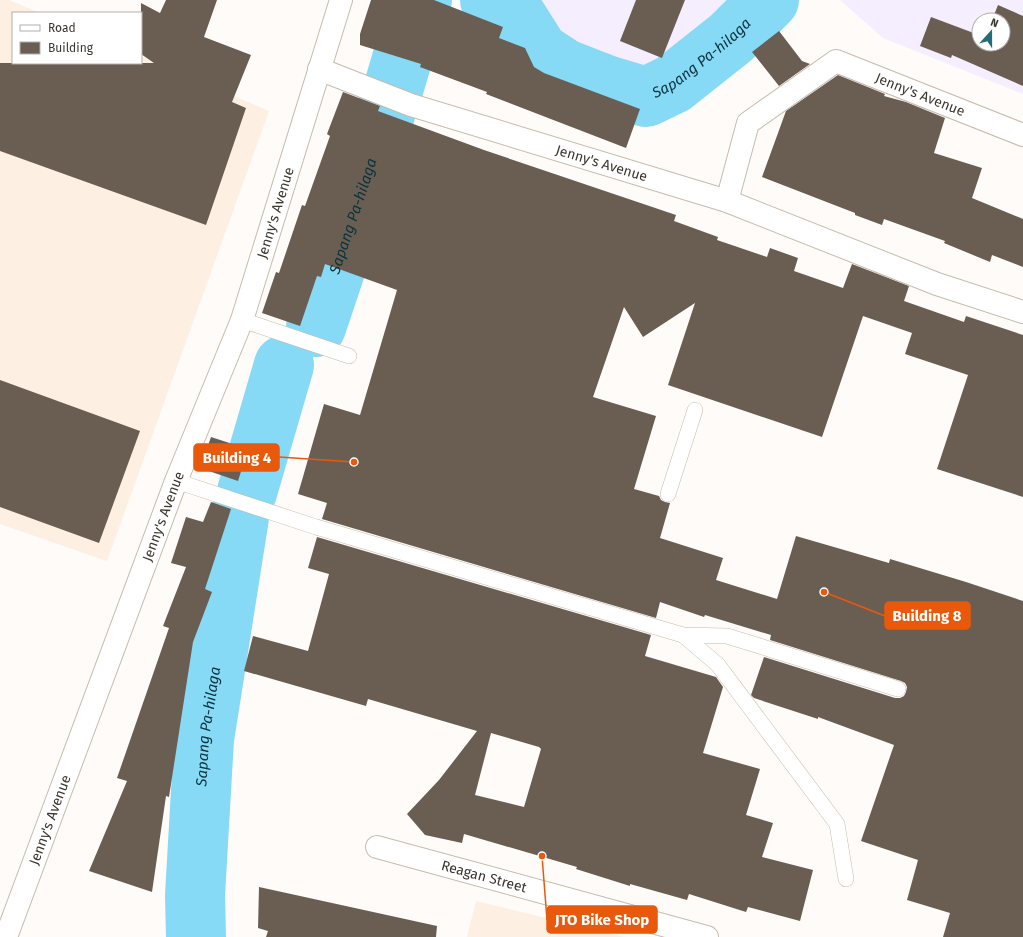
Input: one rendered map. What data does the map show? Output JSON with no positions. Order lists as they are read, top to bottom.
{
  "streets": {
    "street": ["Jenny's Avenue", "Reagan Street"]
  },
  "water": ["Sapang Pa-hilaga"],
  "places": ["Building 4", "Building 8", "JTO Bike Shop"],
  "legend": ["Road", "Building"],
  "north": "top"
}
